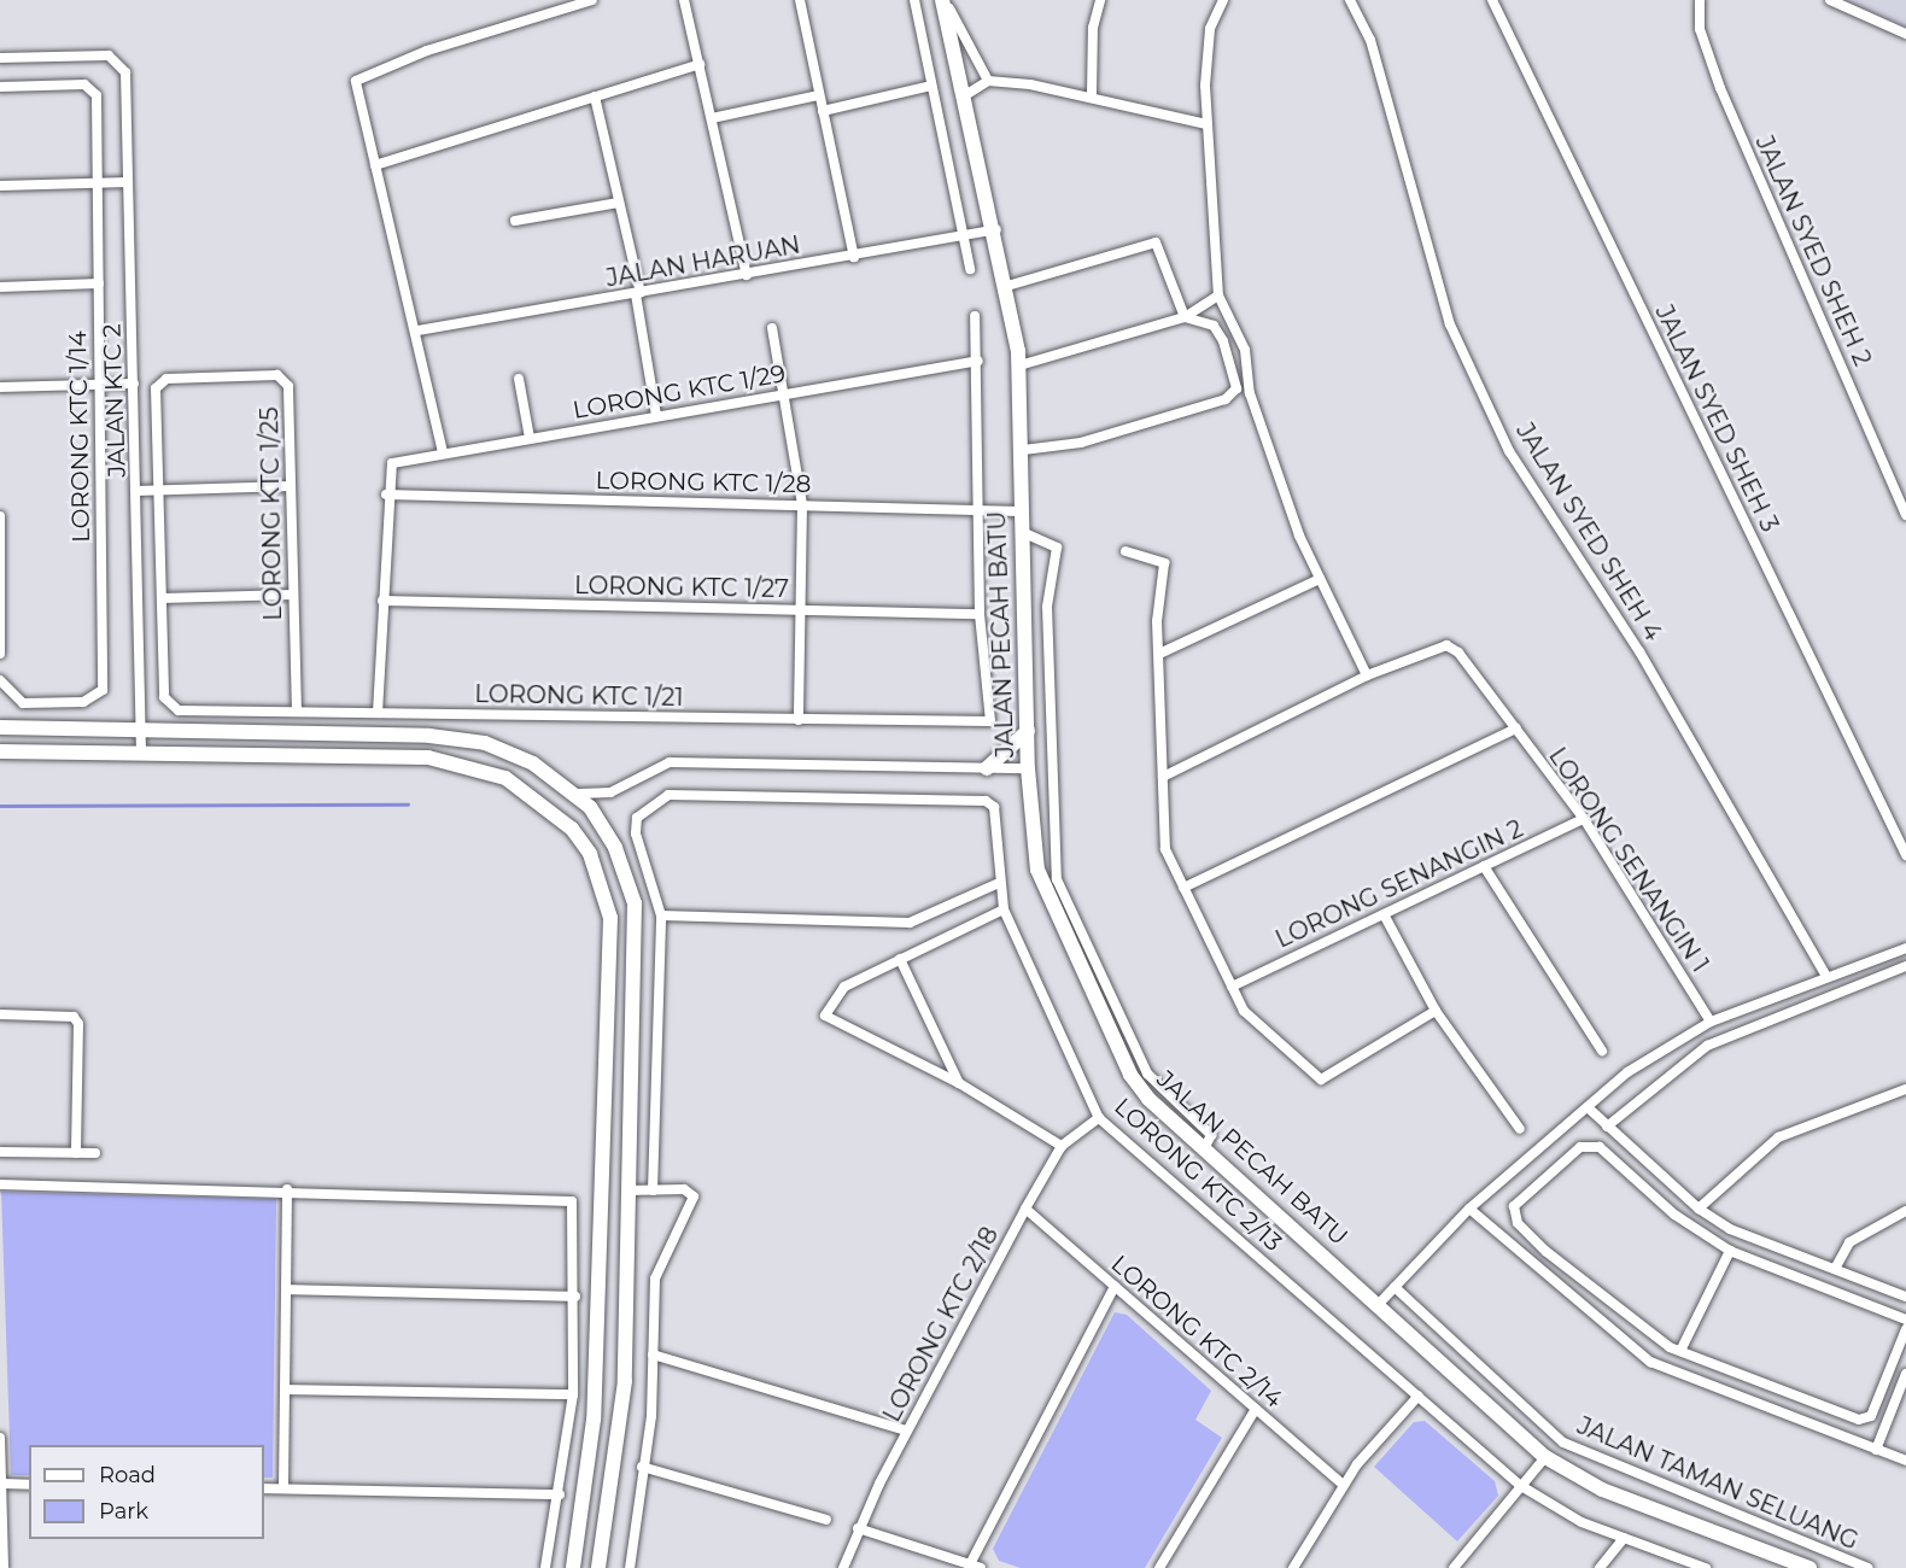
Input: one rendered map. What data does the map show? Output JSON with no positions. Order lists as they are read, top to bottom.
{
  "streets": {
    "street": [
      "JALAN SYED SHEH 2",
      "JALAN HARUAN",
      "LORONG KTC 1/29",
      "JALAN KTC 2",
      "JALAN SYED SHEH 3",
      "LORONG KTC 1/14",
      "LORONG KTC 1/28",
      "LORONG KTC 1/25",
      "JALAN SYED SHEH 4",
      "LORONG KTC 1/27",
      "JALAN PECAH BATU",
      "LORONG KTC 1/21",
      "LORONG SENANGIN 1",
      "LORONG SENANGIN 2",
      "LORONG KTC 2/13",
      "LORONG KTC 2/18",
      "LORONG KTC 2/14",
      "JALAN TAMAN SELUANG"
    ]
  },
  "crossings": [
    ["JALAN HARUAN", "JALAN PECAH BATU"],
    ["LORONG KTC 1/29", "LORONG KTC 1/28"],
    ["LORONG KTC 1/29", "LORONG KTC 1/21"],
    ["LORONG KTC 1/28", "JALAN PECAH BATU"],
    ["LORONG KTC 1/28", "LORONG KTC 1/21"],
    ["LORONG KTC 1/25", "LORONG KTC 1/21"],
    ["LORONG KTC 1/27", "LORONG KTC 1/21"],
    ["LORONG SENANGIN 1", "LORONG SENANGIN 2"],
    ["LORONG KTC 2/13", "LORONG KTC 2/18"],
    ["LORONG KTC 2/18", "LORONG KTC 2/14"]
  ],
  "legend": ["Road", "Park"]
}
